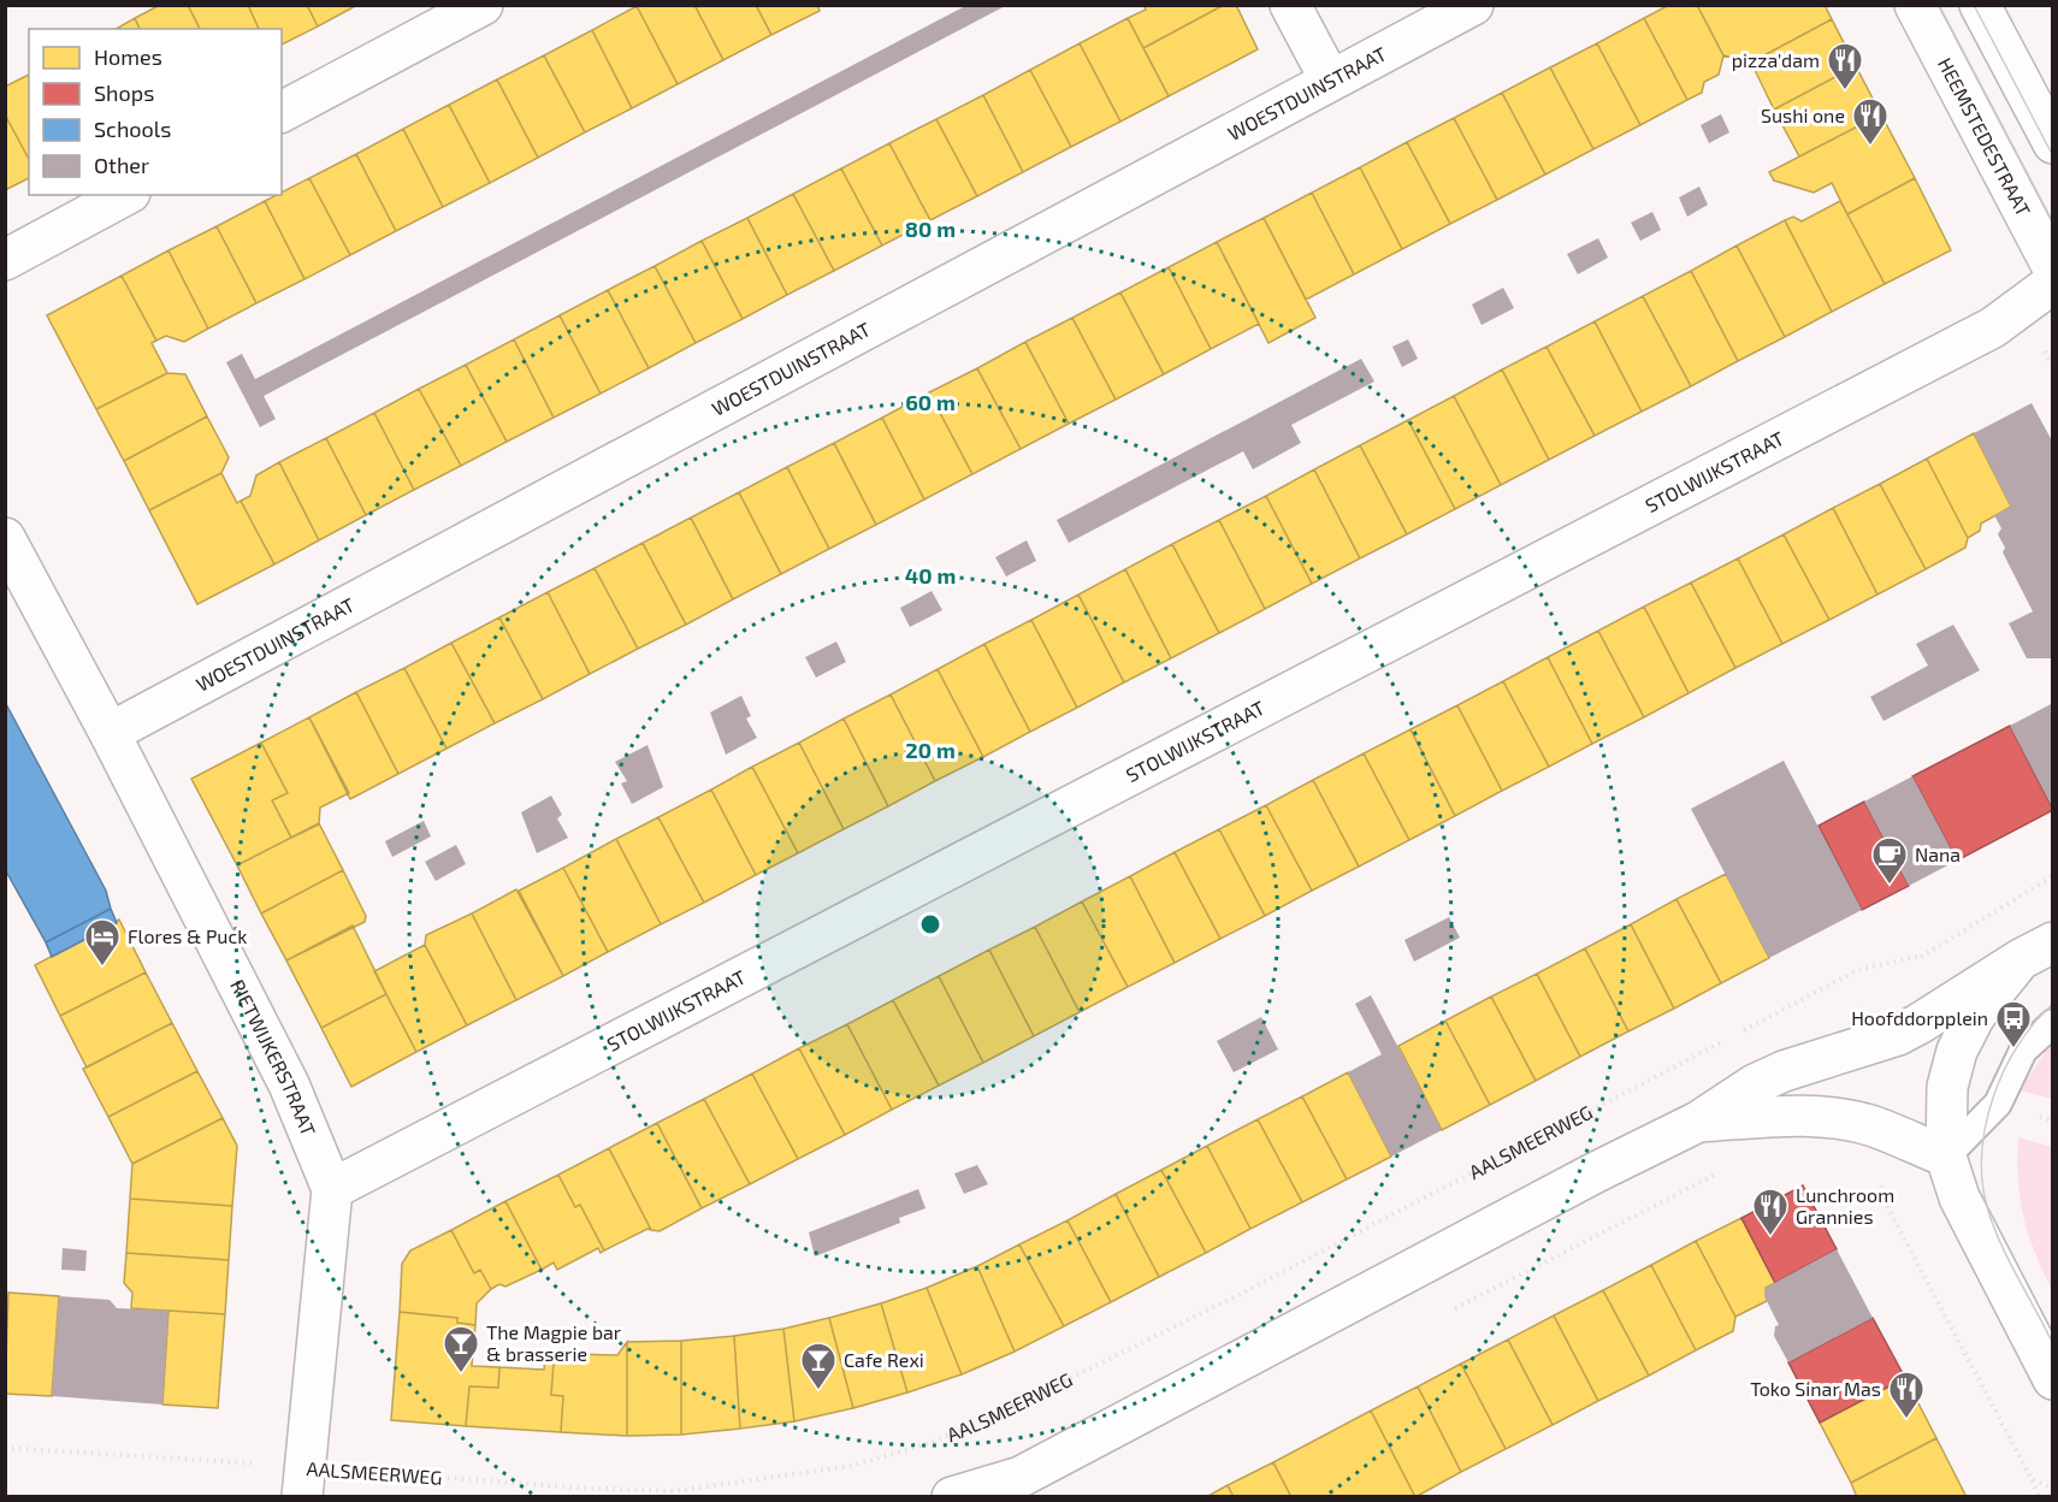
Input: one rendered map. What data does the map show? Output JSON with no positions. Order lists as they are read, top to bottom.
{
  "streets": {
    "street": [
      "WOESTDUINSTRAAT",
      "HEEMSTEDESTRAAT",
      "STOLWIJKSTRAAT",
      "RIETWIJKERSTRAAT"
    ],
    "path": ["AALSMEERWEG"]
  },
  "crossings": [
    ["WOESTDUINSTRAAT", "RIETWIJKERSTRAAT"],
    ["STOLWIJKSTRAAT", "RIETWIJKERSTRAAT"],
    ["RIETWIJKERSTRAAT", "AALSMEERWEG"]
  ],
  "places": {
    "restaurant": [
      "pizza'dam",
      "Sushi one",
      "Lunchroom Grannies",
      "Toko Sinar Mas"
    ],
    "cafe": ["Nana"],
    "hotel": ["Flores & Puck"],
    "bus stop": ["Hoofddorpplein"],
    "bar": ["The Magpie bar & brasserie", "Cafe Rexi"]
  },
  "legend": [
    "Homes",
    "Shops",
    "Schools",
    "Other"
  ],
  "rings": [
    "80 m",
    "60 m",
    "40 m",
    "20 m"
  ]
}
